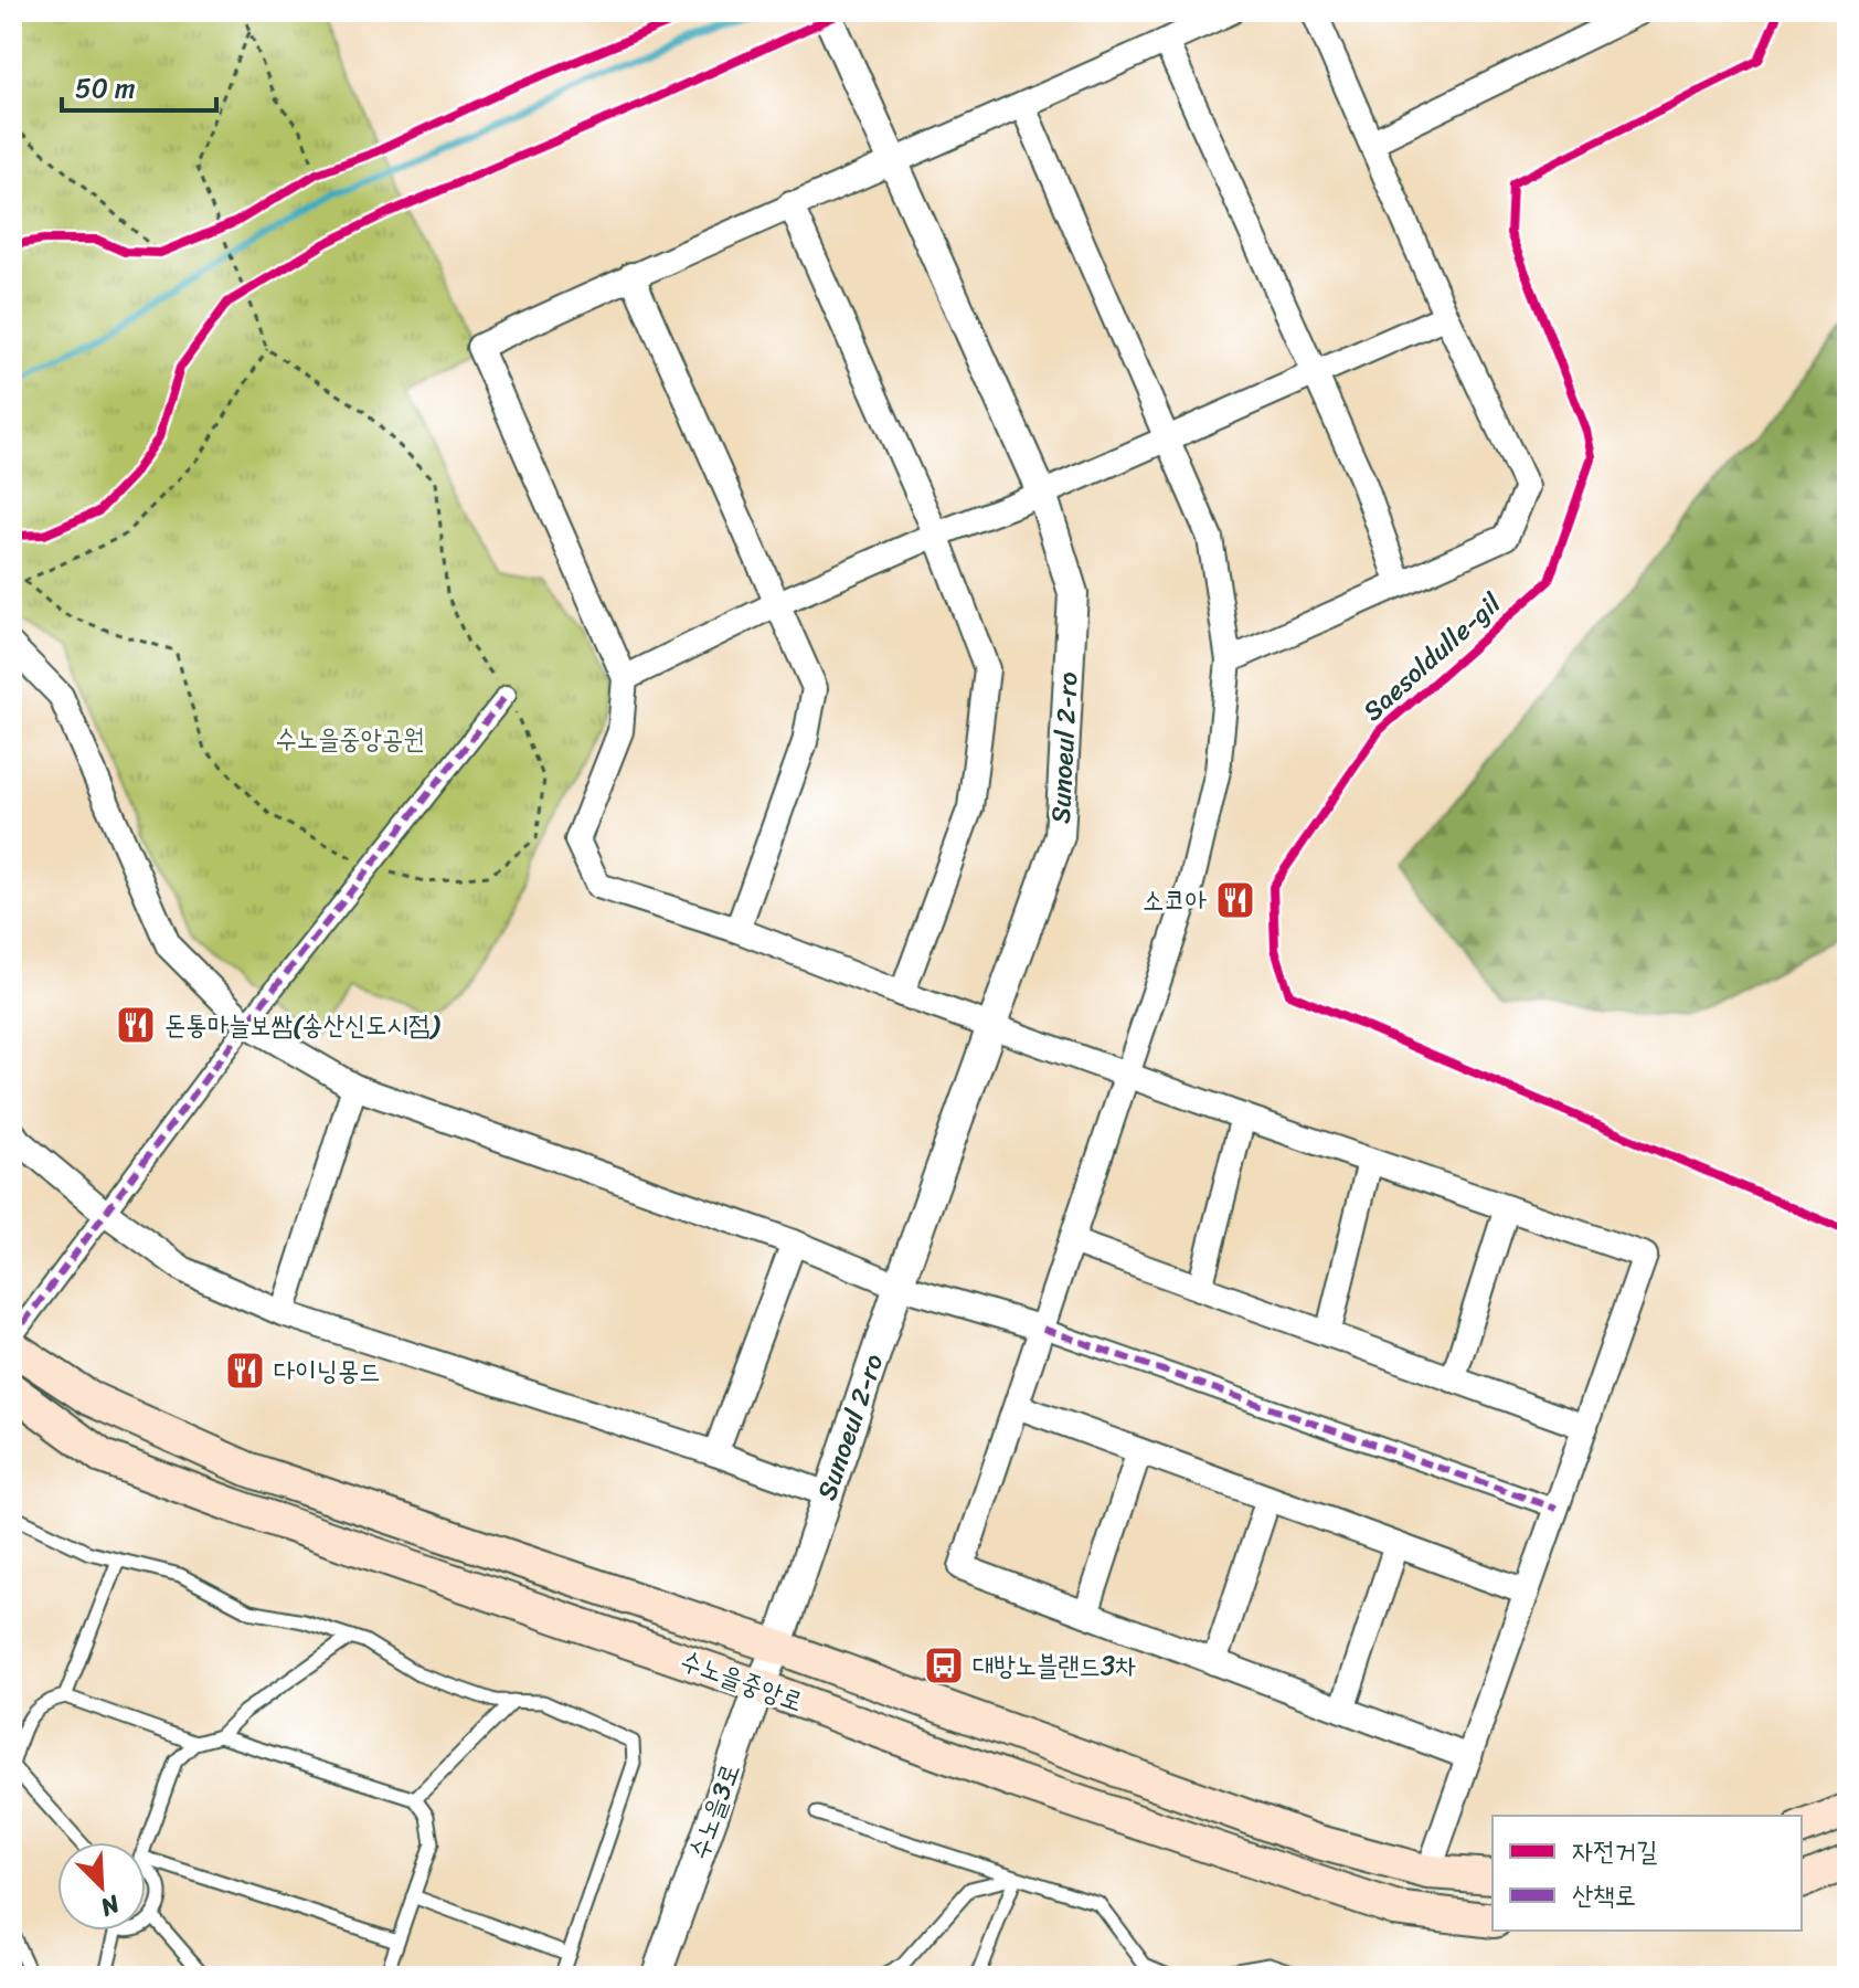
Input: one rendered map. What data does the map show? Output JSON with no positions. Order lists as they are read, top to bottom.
{
  "streets": {
    "main road": ["수노을중앙로"],
    "street": ["Sunoeul 2-ro", "수노을3로"],
    "cycle path": ["Saesoldulle-gil"]
  },
  "crossings": [
    ["Sunoeul 2-ro", "수노을중앙로"],
    ["Sunoeul 2-ro", "수노을3로"],
    ["수노을중앙로", "수노을3로"]
  ],
  "parks": ["수노을중앙공원"],
  "places": {
    "restaurant": ["소코아", "돈통마늘보쌈(송산신도시점)", "다이닝몽드"],
    "bus stop": ["대방노블랜드3차"]
  },
  "legend": ["자전거길", "산책로"],
  "scale_bar": "50 m",
  "north": "bottom right"
}
